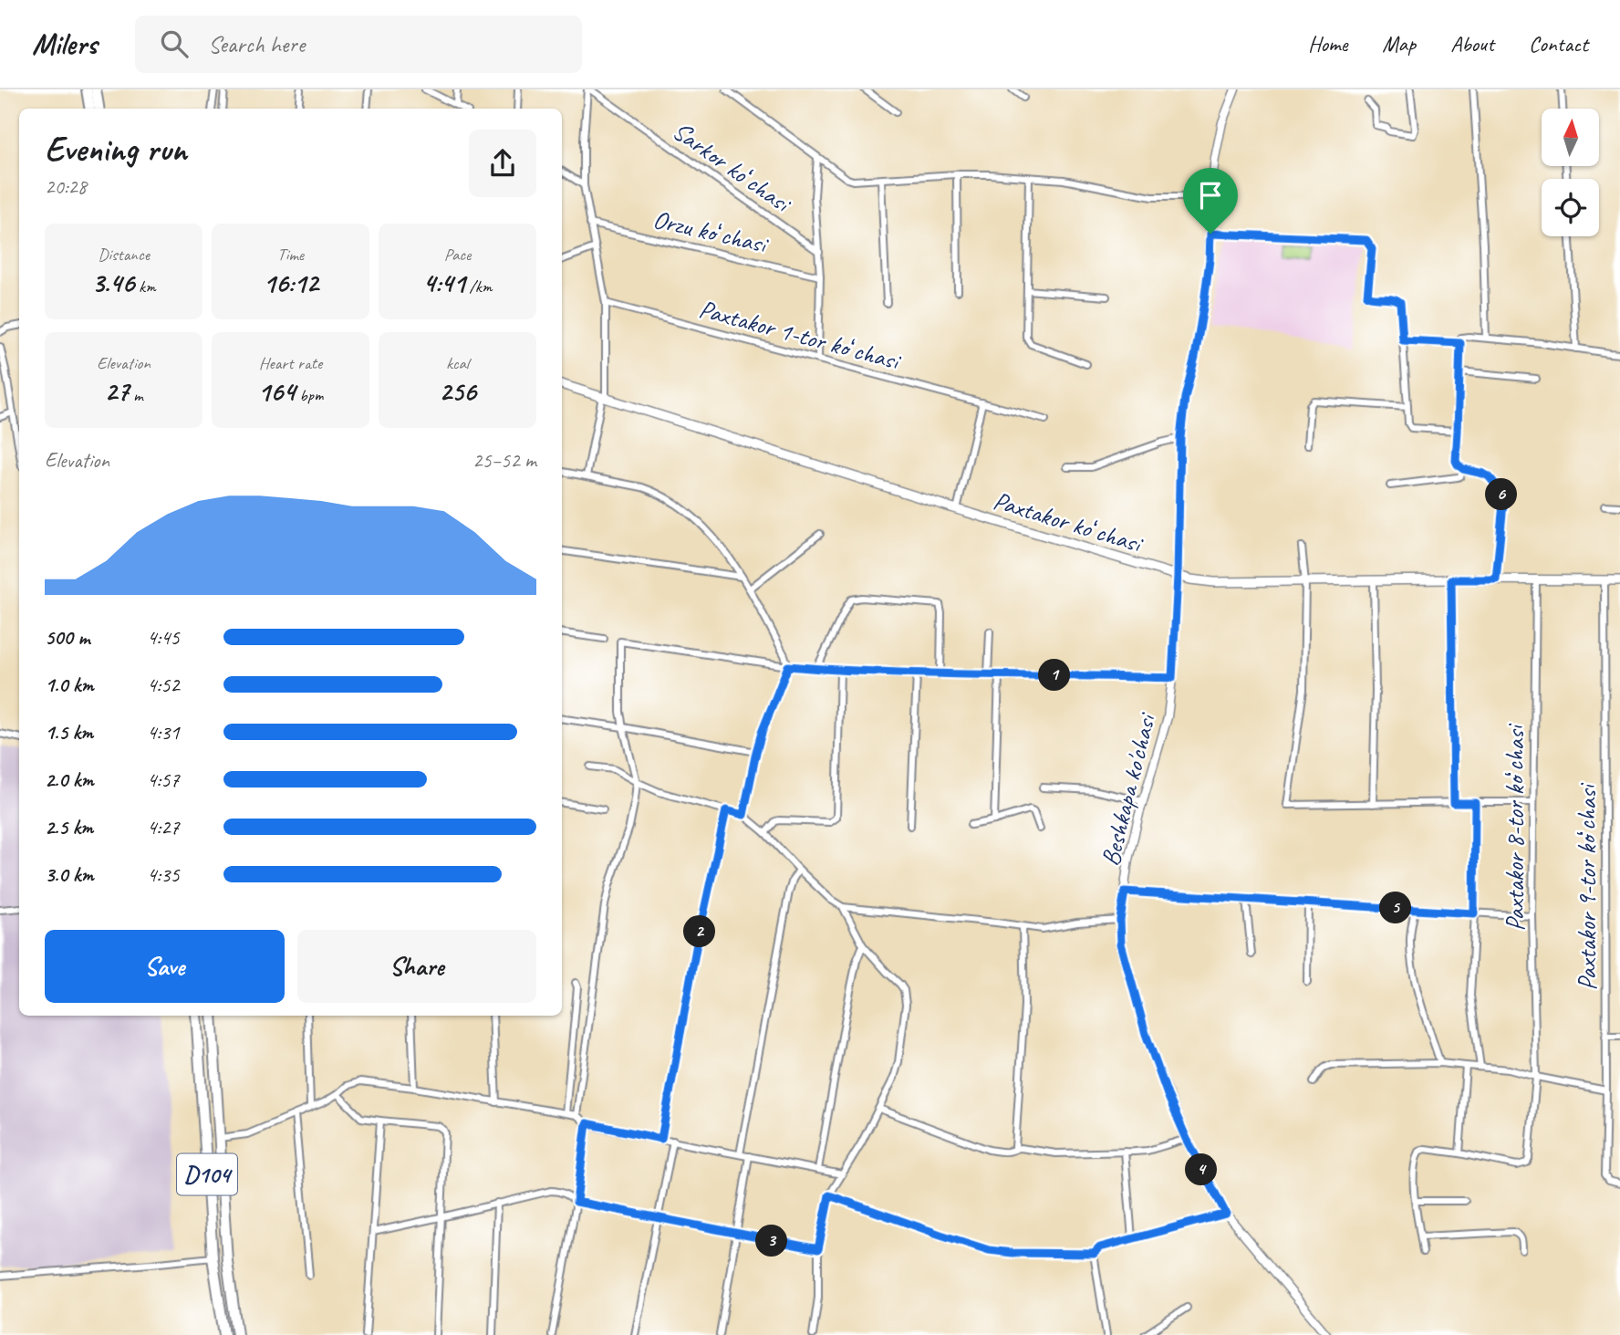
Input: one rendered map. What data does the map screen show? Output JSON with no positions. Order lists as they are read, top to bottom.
{
  "streets": {
    "main road": ["Paxtakor koʻchasi", "D104"],
    "street": [
      "Sarkor koʻchasi",
      "Orzu koʻchasi",
      "Paxtakor 1-tor koʻchasi",
      "Beshkapa ko'chasi",
      "Paxtakor 8-tor koʻchasi",
      "Paxtakor 9-tor koʻchasi"
    ]
  },
  "crossings": [
    ["Paxtakor koʻchasi", "Beshkapa ko'chasi"],
    ["Paxtakor koʻchasi", "Paxtakor 8-tor koʻchasi"],
    ["Paxtakor koʻchasi", "Paxtakor 9-tor koʻchasi"]
  ],
  "north": "top",
  "page": {
    "header": "Milers",
    "search": "Search here",
    "nav": [
      "Home",
      "Map",
      "About",
      "Contact"
    ],
    "heading": ["Evening run", "20:28"],
    "stats": [
      ["Distance", "3.46 km"],
      ["Time", "16:12"],
      ["Pace", "4:41 /km"],
      ["Elevation", "27 m"],
      ["Heart rate", "164 bpm"],
      ["kcal", "256"]
    ],
    "chart": ["Elevation", "25–52 m"],
    "pins": [
      "6",
      "1",
      "5",
      "2",
      "4",
      "3"
    ],
    "list": [
      {
        "name": "500 m",
        "note": "4:45"
      },
      {
        "name": "1.0 km",
        "note": "4:52"
      },
      {
        "name": "1.5 km",
        "note": "4:31"
      },
      {
        "name": "2.0 km",
        "note": "4:57"
      },
      {
        "name": "2.5 km",
        "note": "4:27"
      },
      {
        "name": "3.0 km",
        "note": "4:35"
      }
    ],
    "buttons": ["Save", "Share"]
  }
}
